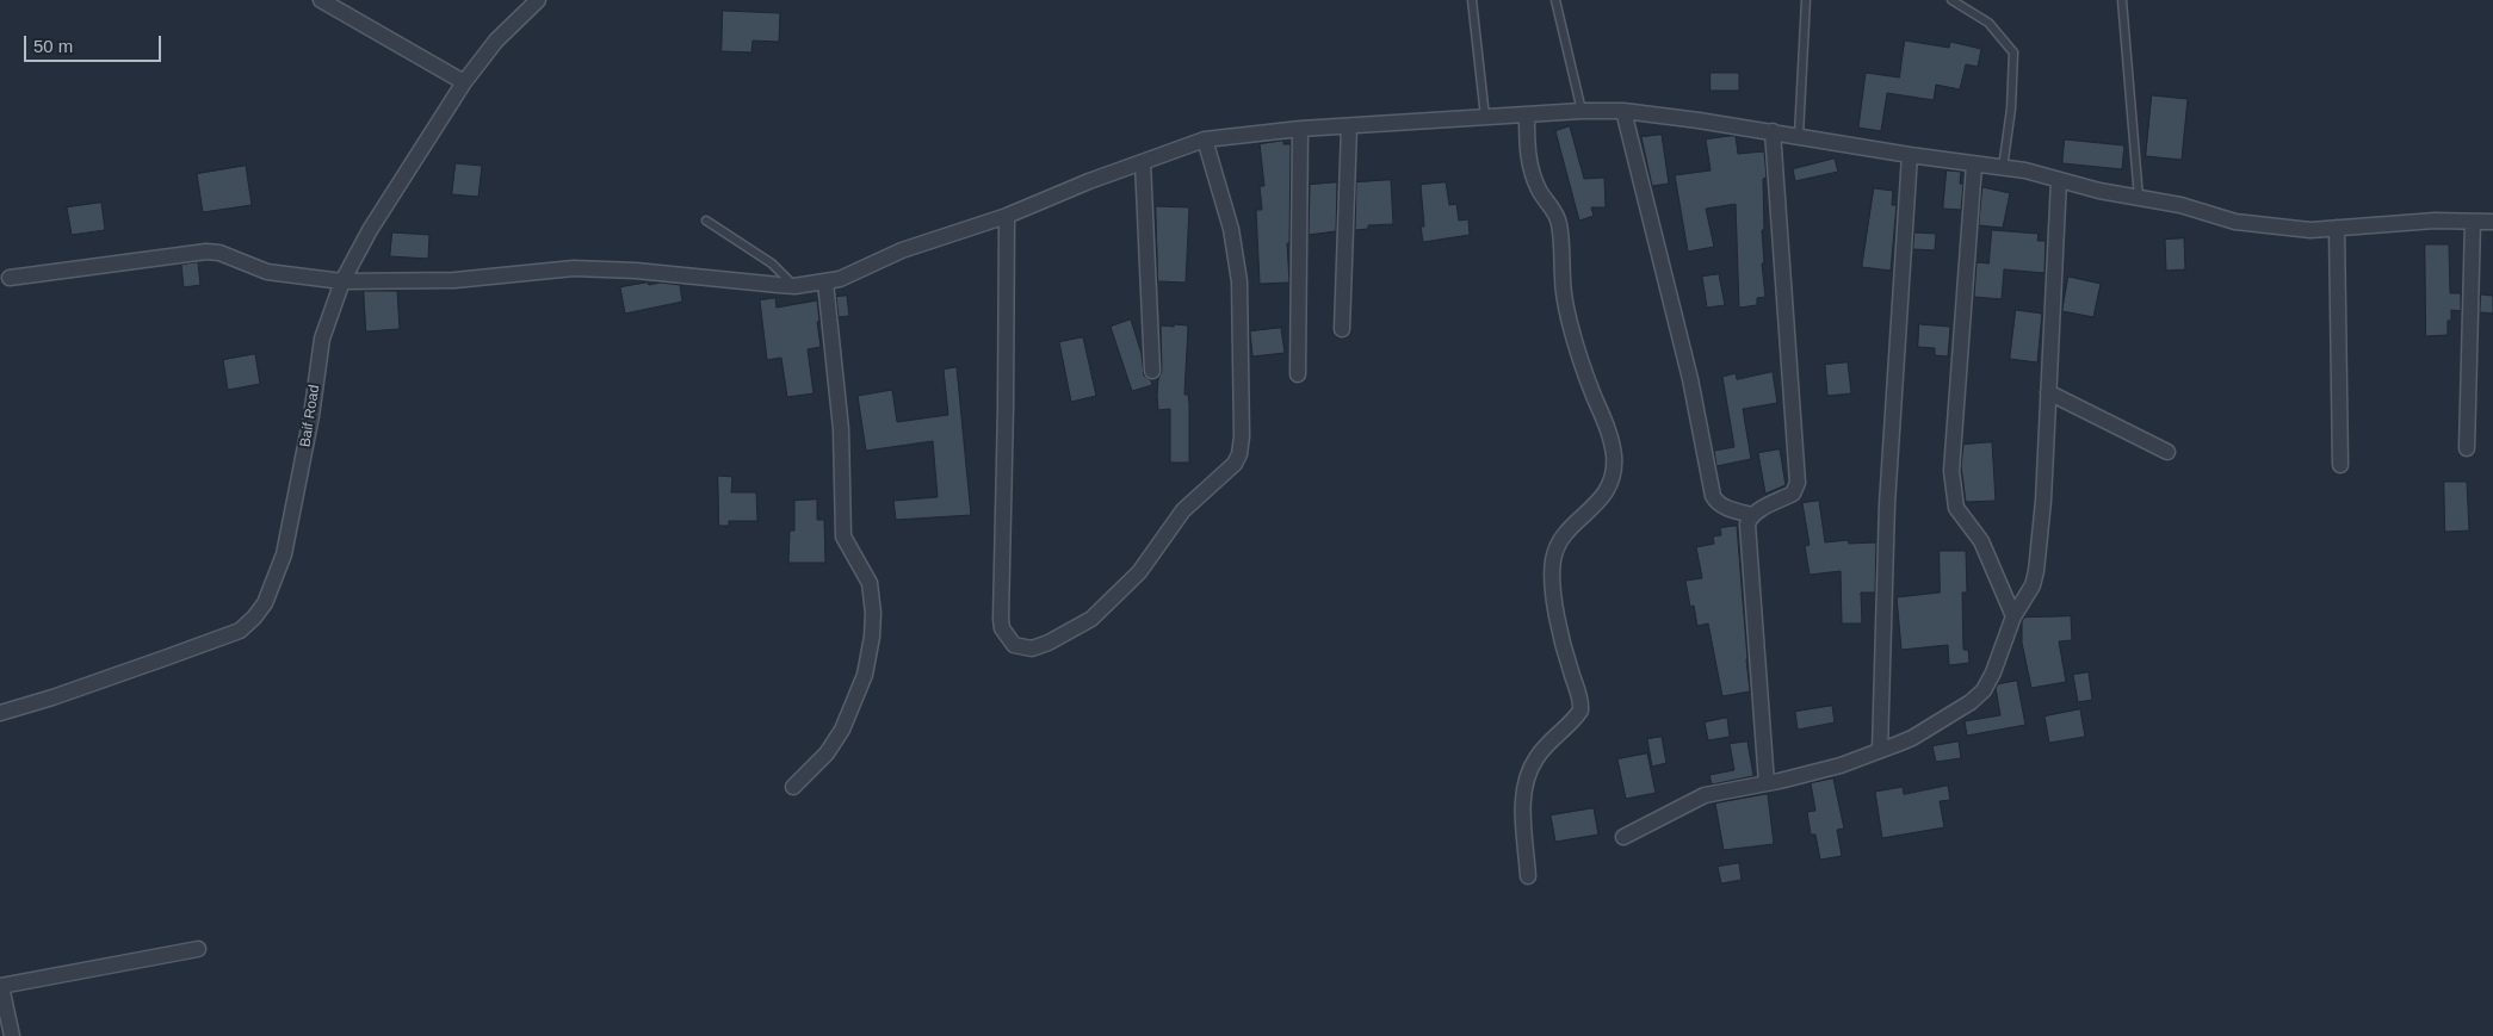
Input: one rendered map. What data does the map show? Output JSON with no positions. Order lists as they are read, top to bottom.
{
  "streets": {
    "street": ["Baif Road"]
  },
  "scale_bar": "50 m"
}
